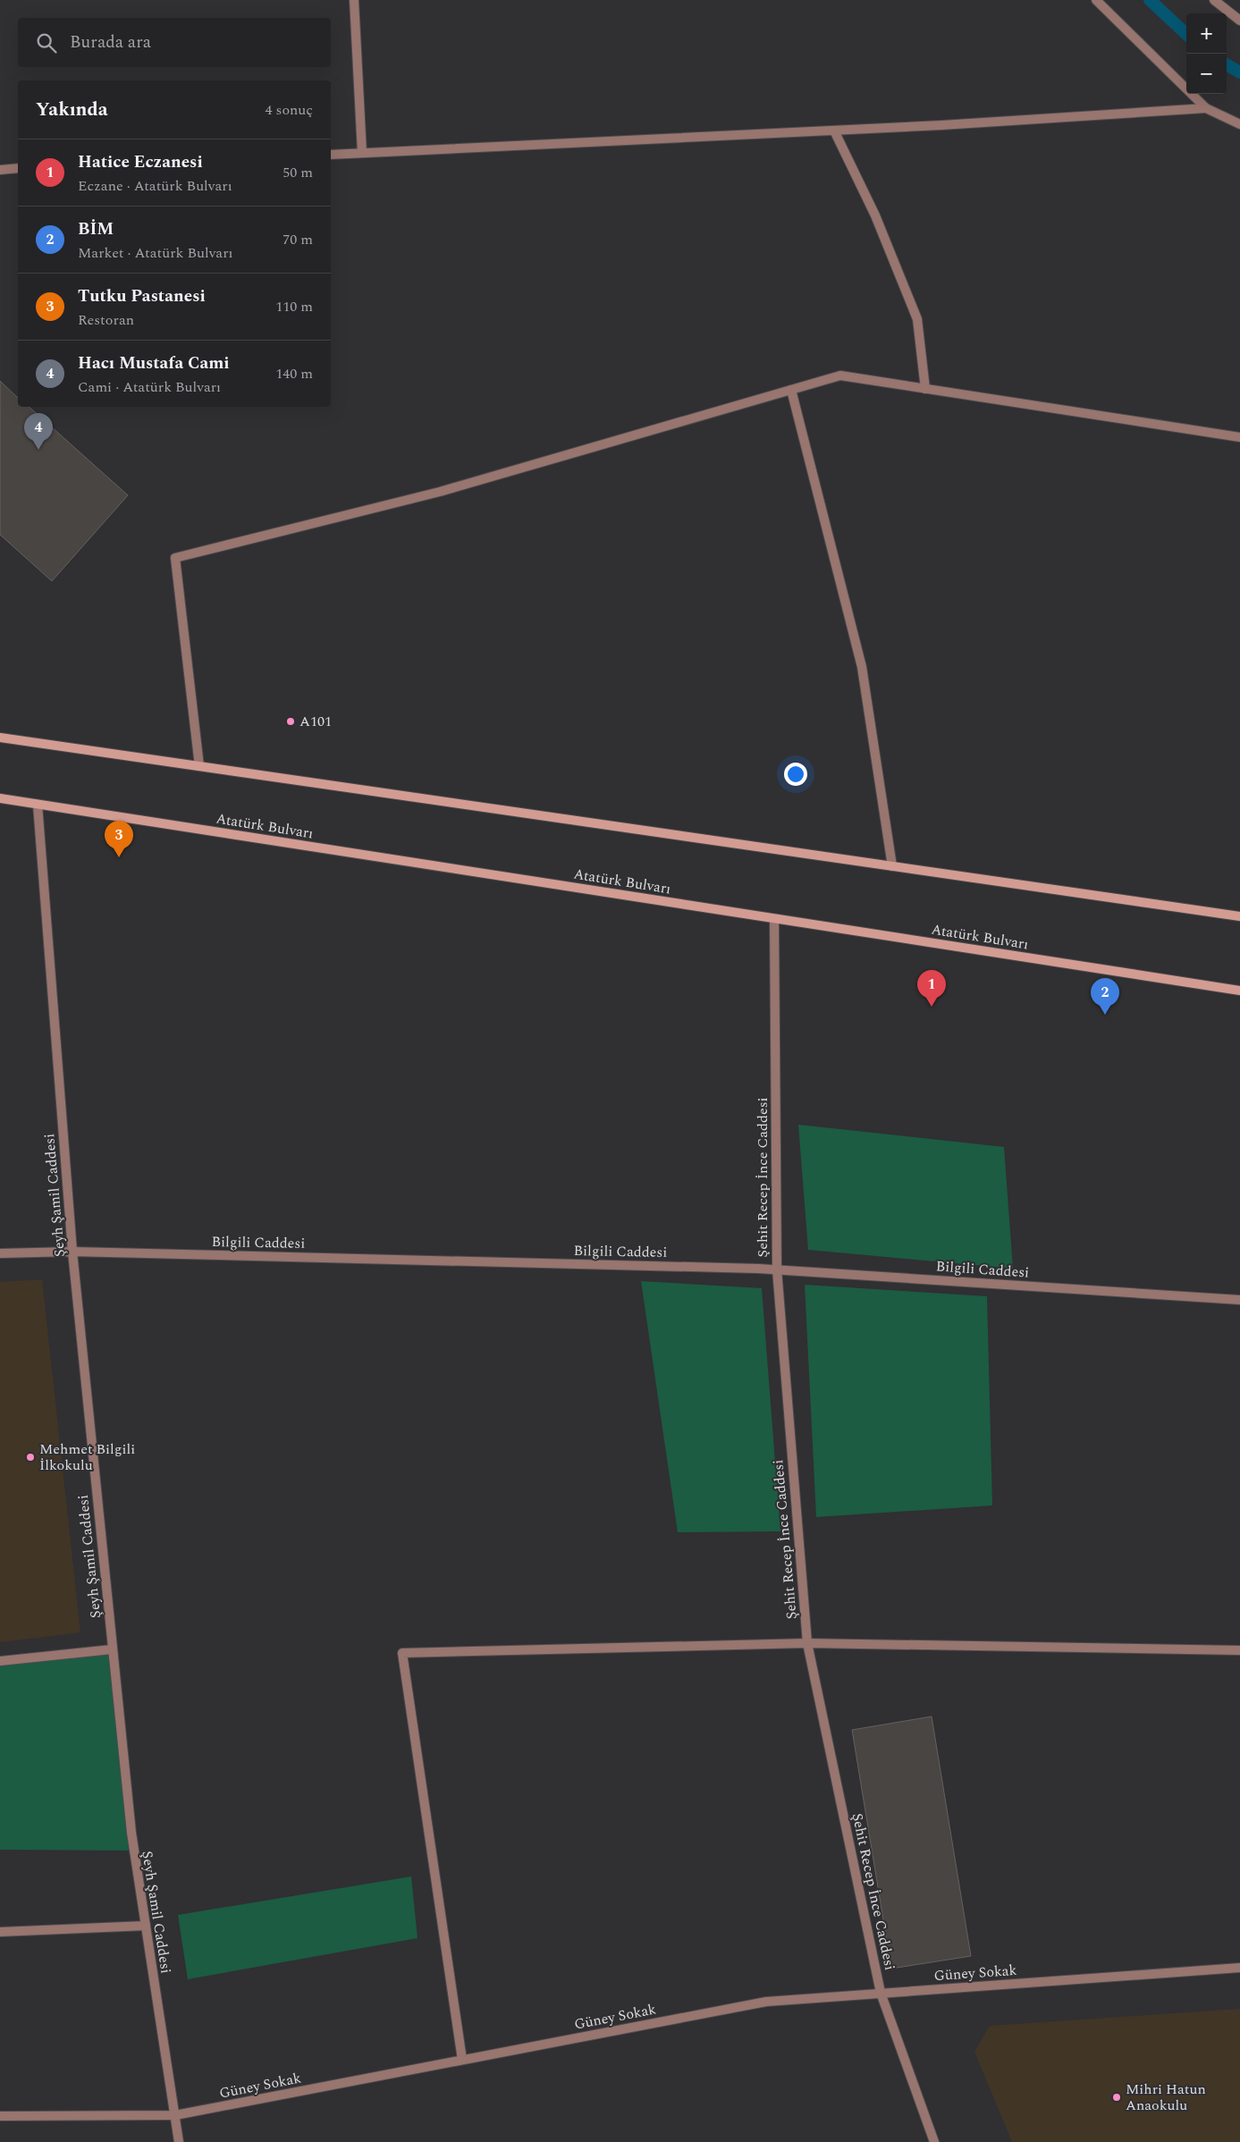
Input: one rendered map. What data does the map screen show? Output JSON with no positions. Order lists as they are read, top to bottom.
{
  "streets": {
    "main road": ["Atatürk Bulvarı"],
    "street": [
      "Şehit Recep İnce Caddesi",
      "Şeyh Şamil Caddesi",
      "Bilgili Caddesi",
      "Güney Sokak"
    ]
  },
  "crossings": [
    ["Atatürk Bulvarı", "Şehit Recep İnce Caddesi"],
    ["Atatürk Bulvarı", "Şeyh Şamil Caddesi"],
    ["Şehit Recep İnce Caddesi", "Bilgili Caddesi"],
    ["Şehit Recep İnce Caddesi", "Güney Sokak"],
    ["Şeyh Şamil Caddesi", "Bilgili Caddesi"],
    ["Şeyh Şamil Caddesi", "Güney Sokak"]
  ],
  "places": ["A101", "Mehmet Bilgili İlkokulu", "Mihri Hatun Anaokulu"],
  "page": {
    "map_buttons": ["+", "−"],
    "search": "Burada ara",
    "heading": ["Yakında", "4 sonuç"],
    "list": [
      {
        "mark": "1",
        "name": "Hatice Eczanesi",
        "note": "Eczane · Atatürk Bulvarı",
        "value": "50 m"
      },
      {
        "mark": "2",
        "name": "BİM",
        "note": "Market · Atatürk Bulvarı",
        "value": "70 m"
      },
      {
        "mark": "3",
        "name": "Tutku Pastanesi",
        "note": "Restoran",
        "value": "110 m"
      },
      {
        "mark": "4",
        "name": "Hacı Mustafa Cami",
        "note": "Cami · Atatürk Bulvarı",
        "value": "140 m"
      }
    ],
    "pins": [
      "4",
      "3",
      "1",
      "2"
    ]
  }
}
